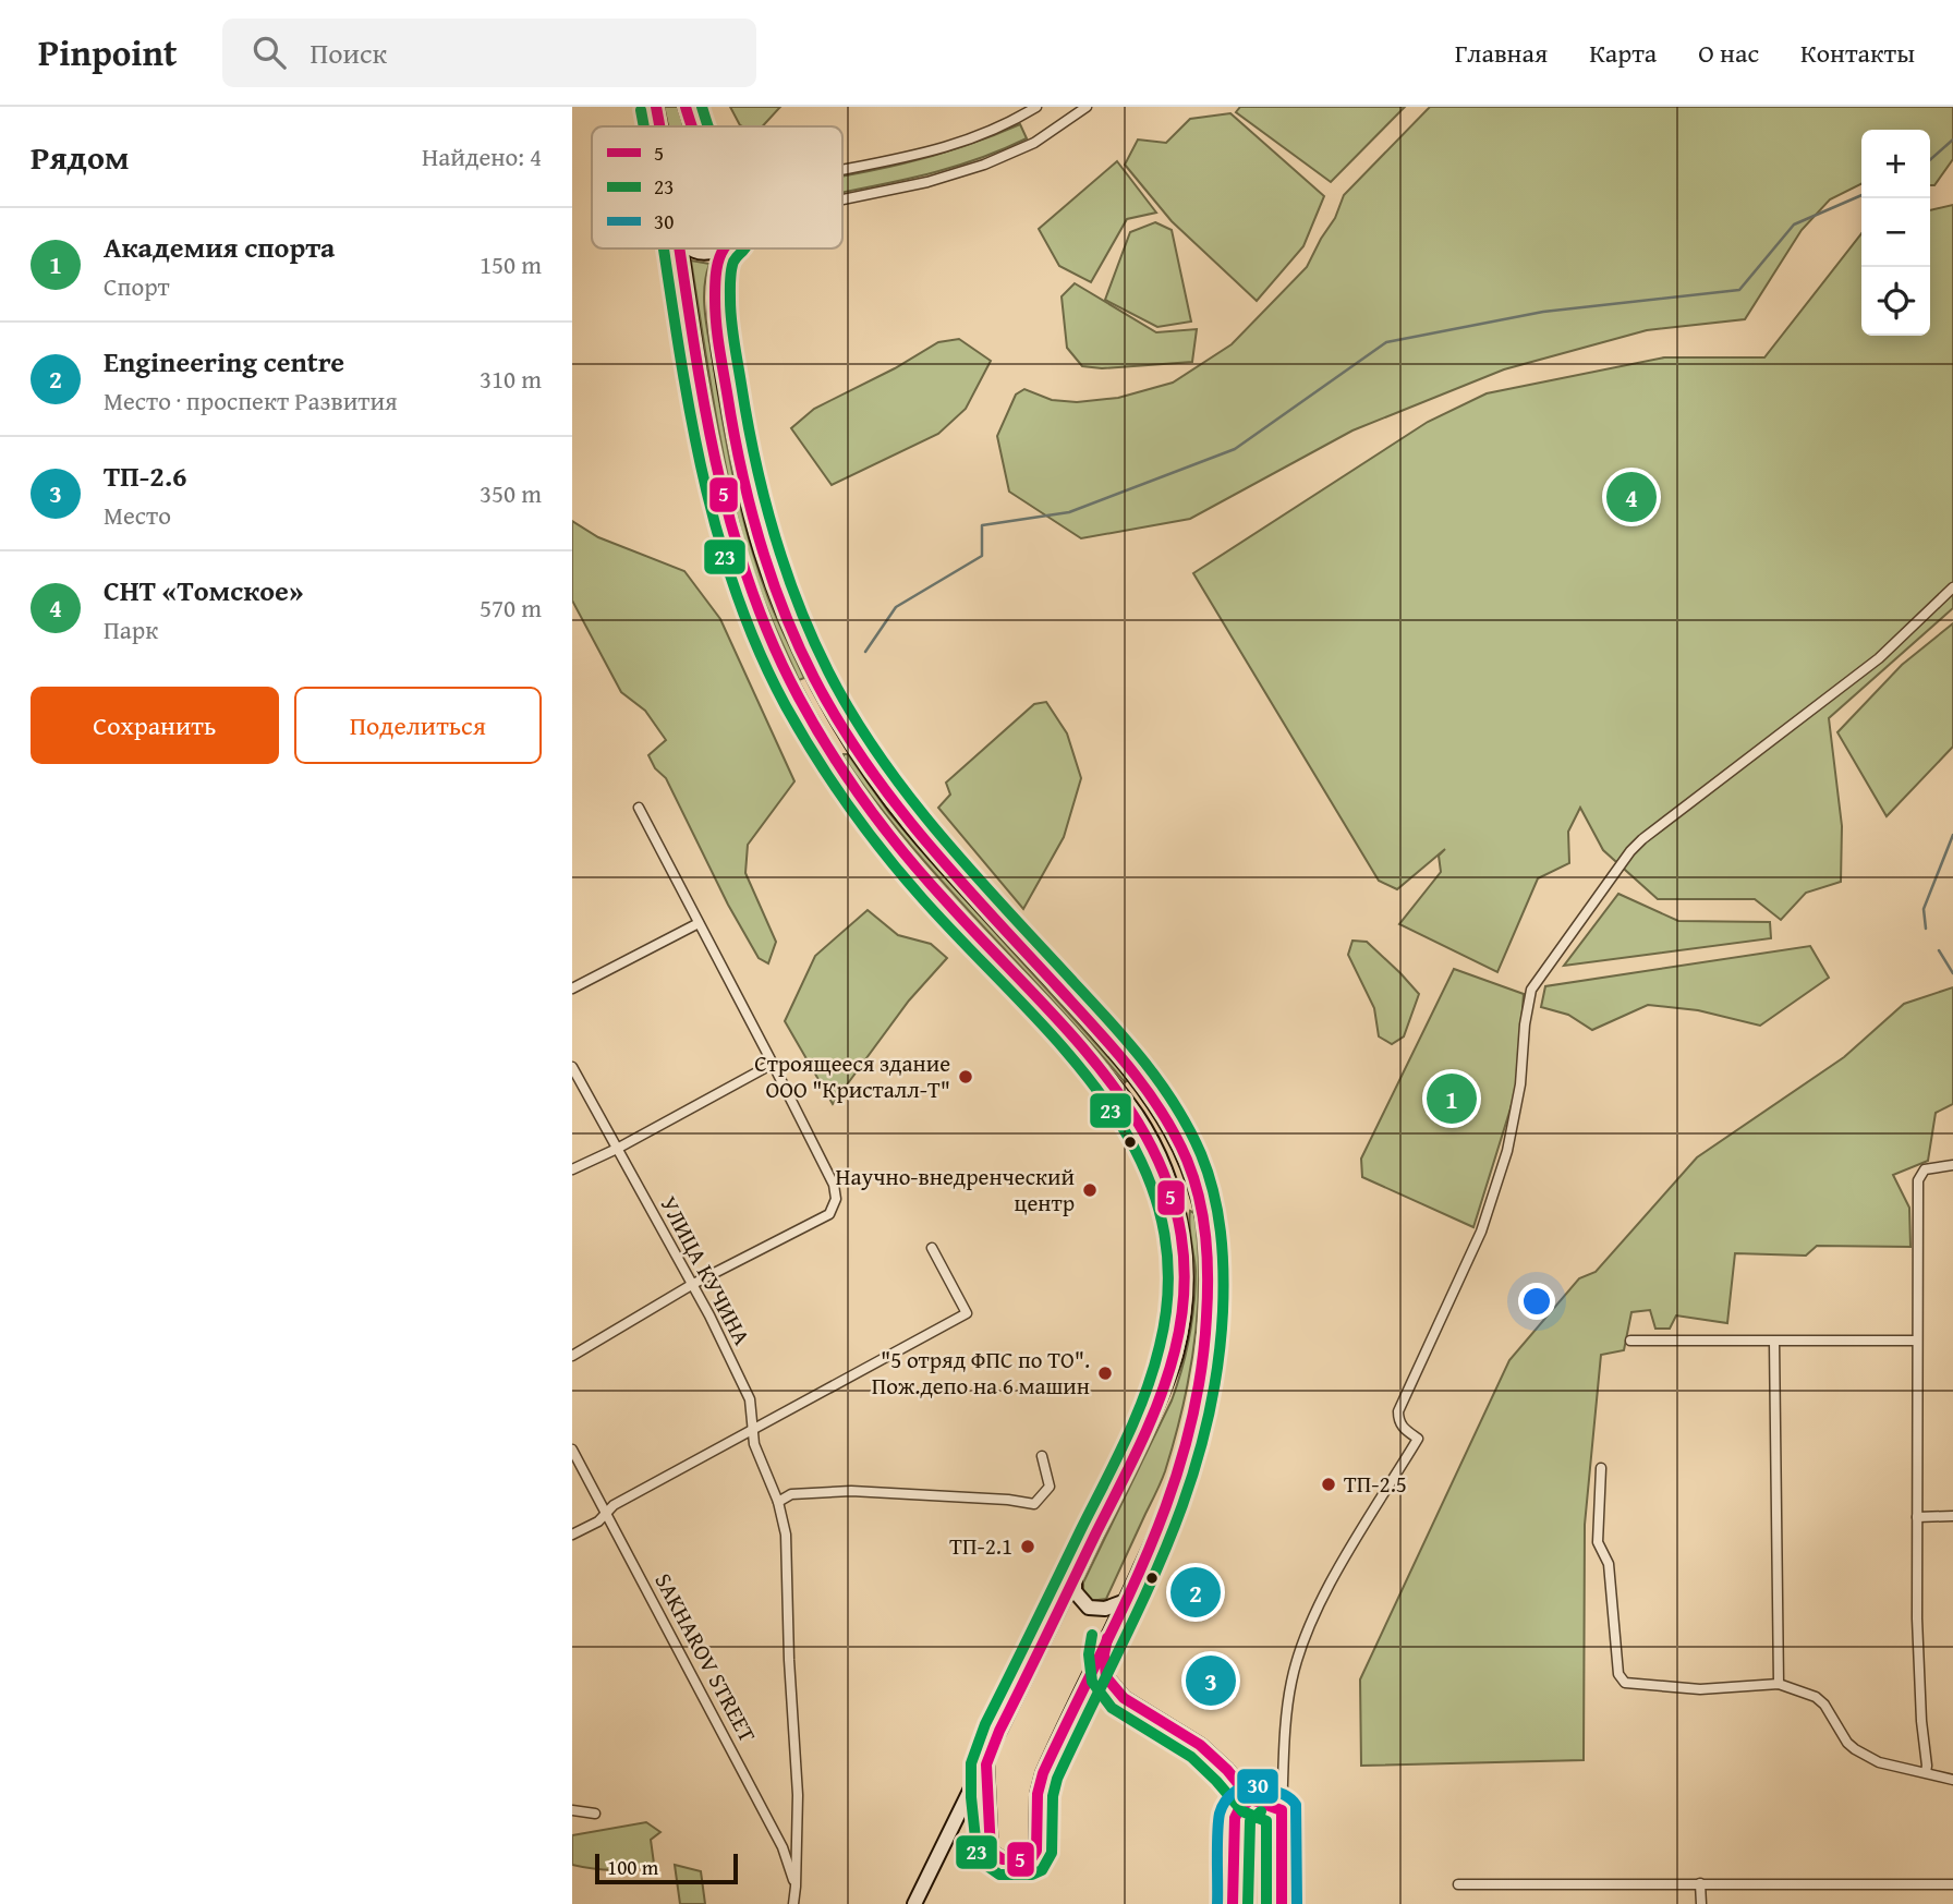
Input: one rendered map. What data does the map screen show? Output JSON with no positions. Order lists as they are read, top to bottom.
{
  "streets": {
    "street": ["УЛИЦА КУЧИНА", "SAKHAROV STREET"]
  },
  "crossings": [
    ["УЛИЦА КУЧИНА", "SAKHAROV STREET"]
  ],
  "places": [
    "Строящееся здание ООО \"Кристалл-Т\"",
    "Научно-внедренческий центр",
    "\"5 отряд ФПС по ТО\". Пож.депо на 6 машин",
    "ТП-2.5",
    "ТП-2.1"
  ],
  "lines": ["transit line 5", "transit line 23", "transit line 30"],
  "legend": ["5", "23", "30"],
  "scale_bar": "100 m",
  "page": {
    "header": "Pinpoint",
    "search": "Поиск",
    "nav": [
      "Главная",
      "Карта",
      "О нас",
      "Контакты"
    ],
    "heading": ["Рядом", "Найдено: 4"],
    "map_buttons": ["+", "−"],
    "list": [
      {
        "mark": "1",
        "name": "Академия спорта",
        "note": "Спорт",
        "value": "150 m"
      },
      {
        "mark": "2",
        "name": "Engineering centre",
        "note": "Место · проспект Развития",
        "value": "310 m"
      },
      {
        "mark": "3",
        "name": "ТП-2.6",
        "note": "Место",
        "value": "350 m"
      },
      {
        "mark": "4",
        "name": "СНТ «Томское»",
        "note": "Парк",
        "value": "570 m"
      }
    ],
    "pins": [
      "4",
      "1",
      "2",
      "3"
    ],
    "buttons": ["Сохранить", "Поделиться"],
    "scale": "100 m"
  }
}
